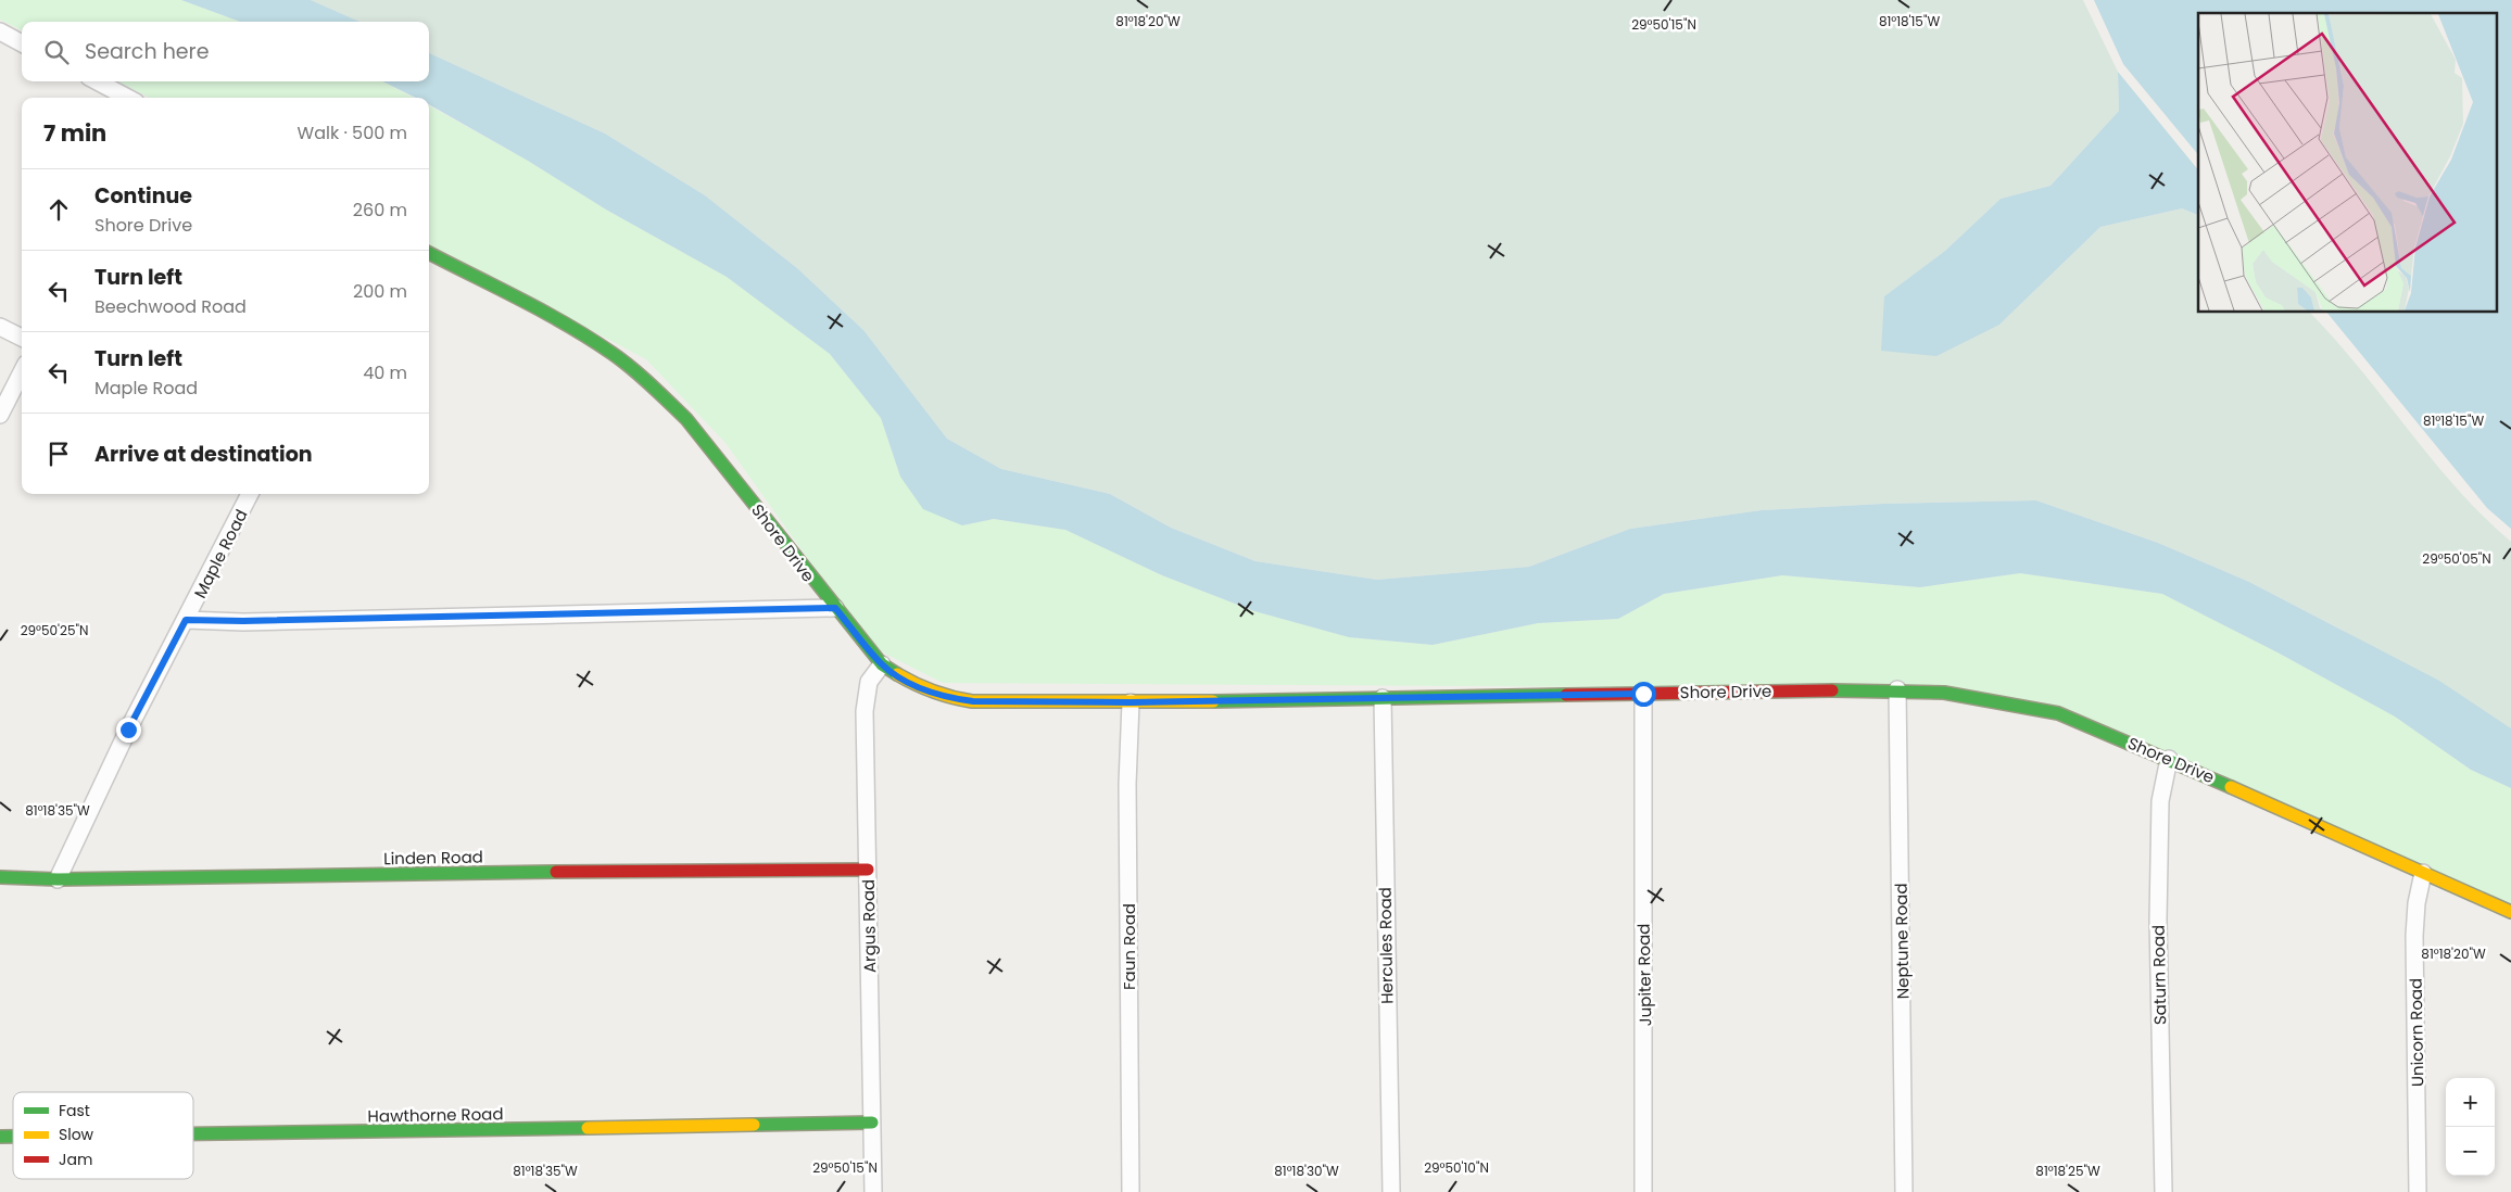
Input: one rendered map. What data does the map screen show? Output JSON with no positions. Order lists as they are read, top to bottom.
{
  "streets": {
    "street": [
      "Shore Drive",
      "Maple Road",
      "Linden Road",
      "Argus Road",
      "Neptune Road",
      "Hercules Road",
      "Faun Road",
      "Jupiter Road",
      "Saturn Road",
      "Unicorn Road",
      "Hawthorne Road"
    ]
  },
  "crossings": [
    ["Shore Drive", "Argus Road"],
    ["Shore Drive", "Neptune Road"],
    ["Shore Drive", "Hercules Road"],
    ["Shore Drive", "Faun Road"],
    ["Shore Drive", "Jupiter Road"],
    ["Shore Drive", "Saturn Road"],
    ["Shore Drive", "Unicorn Road"],
    ["Maple Road", "Linden Road"],
    ["Linden Road", "Argus Road"],
    ["Argus Road", "Hawthorne Road"]
  ],
  "legend": ["Fast", "Slow", "Jam"],
  "page": {
    "search": "Search here",
    "heading": ["7 min", "Walk · 500 m"],
    "list": [
      ["Continue", "Shore Drive", "260 m"],
      ["Turn left", "Beechwood Road", "200 m"],
      ["Turn left", "Maple Road", "40 m"],
      "Arrive at destination"
    ],
    "map_buttons": ["+", "−"]
  },
  "coordinates": [
    "81°18'20\"W",
    "81°18'15\"W",
    "29°50'15\"N",
    "29°50'05\"N",
    "29°50'25\"N",
    "81°18'35\"W",
    "29°50'10\"N",
    "81°18'30\"W",
    "81°18'25\"W"
  ]
}
